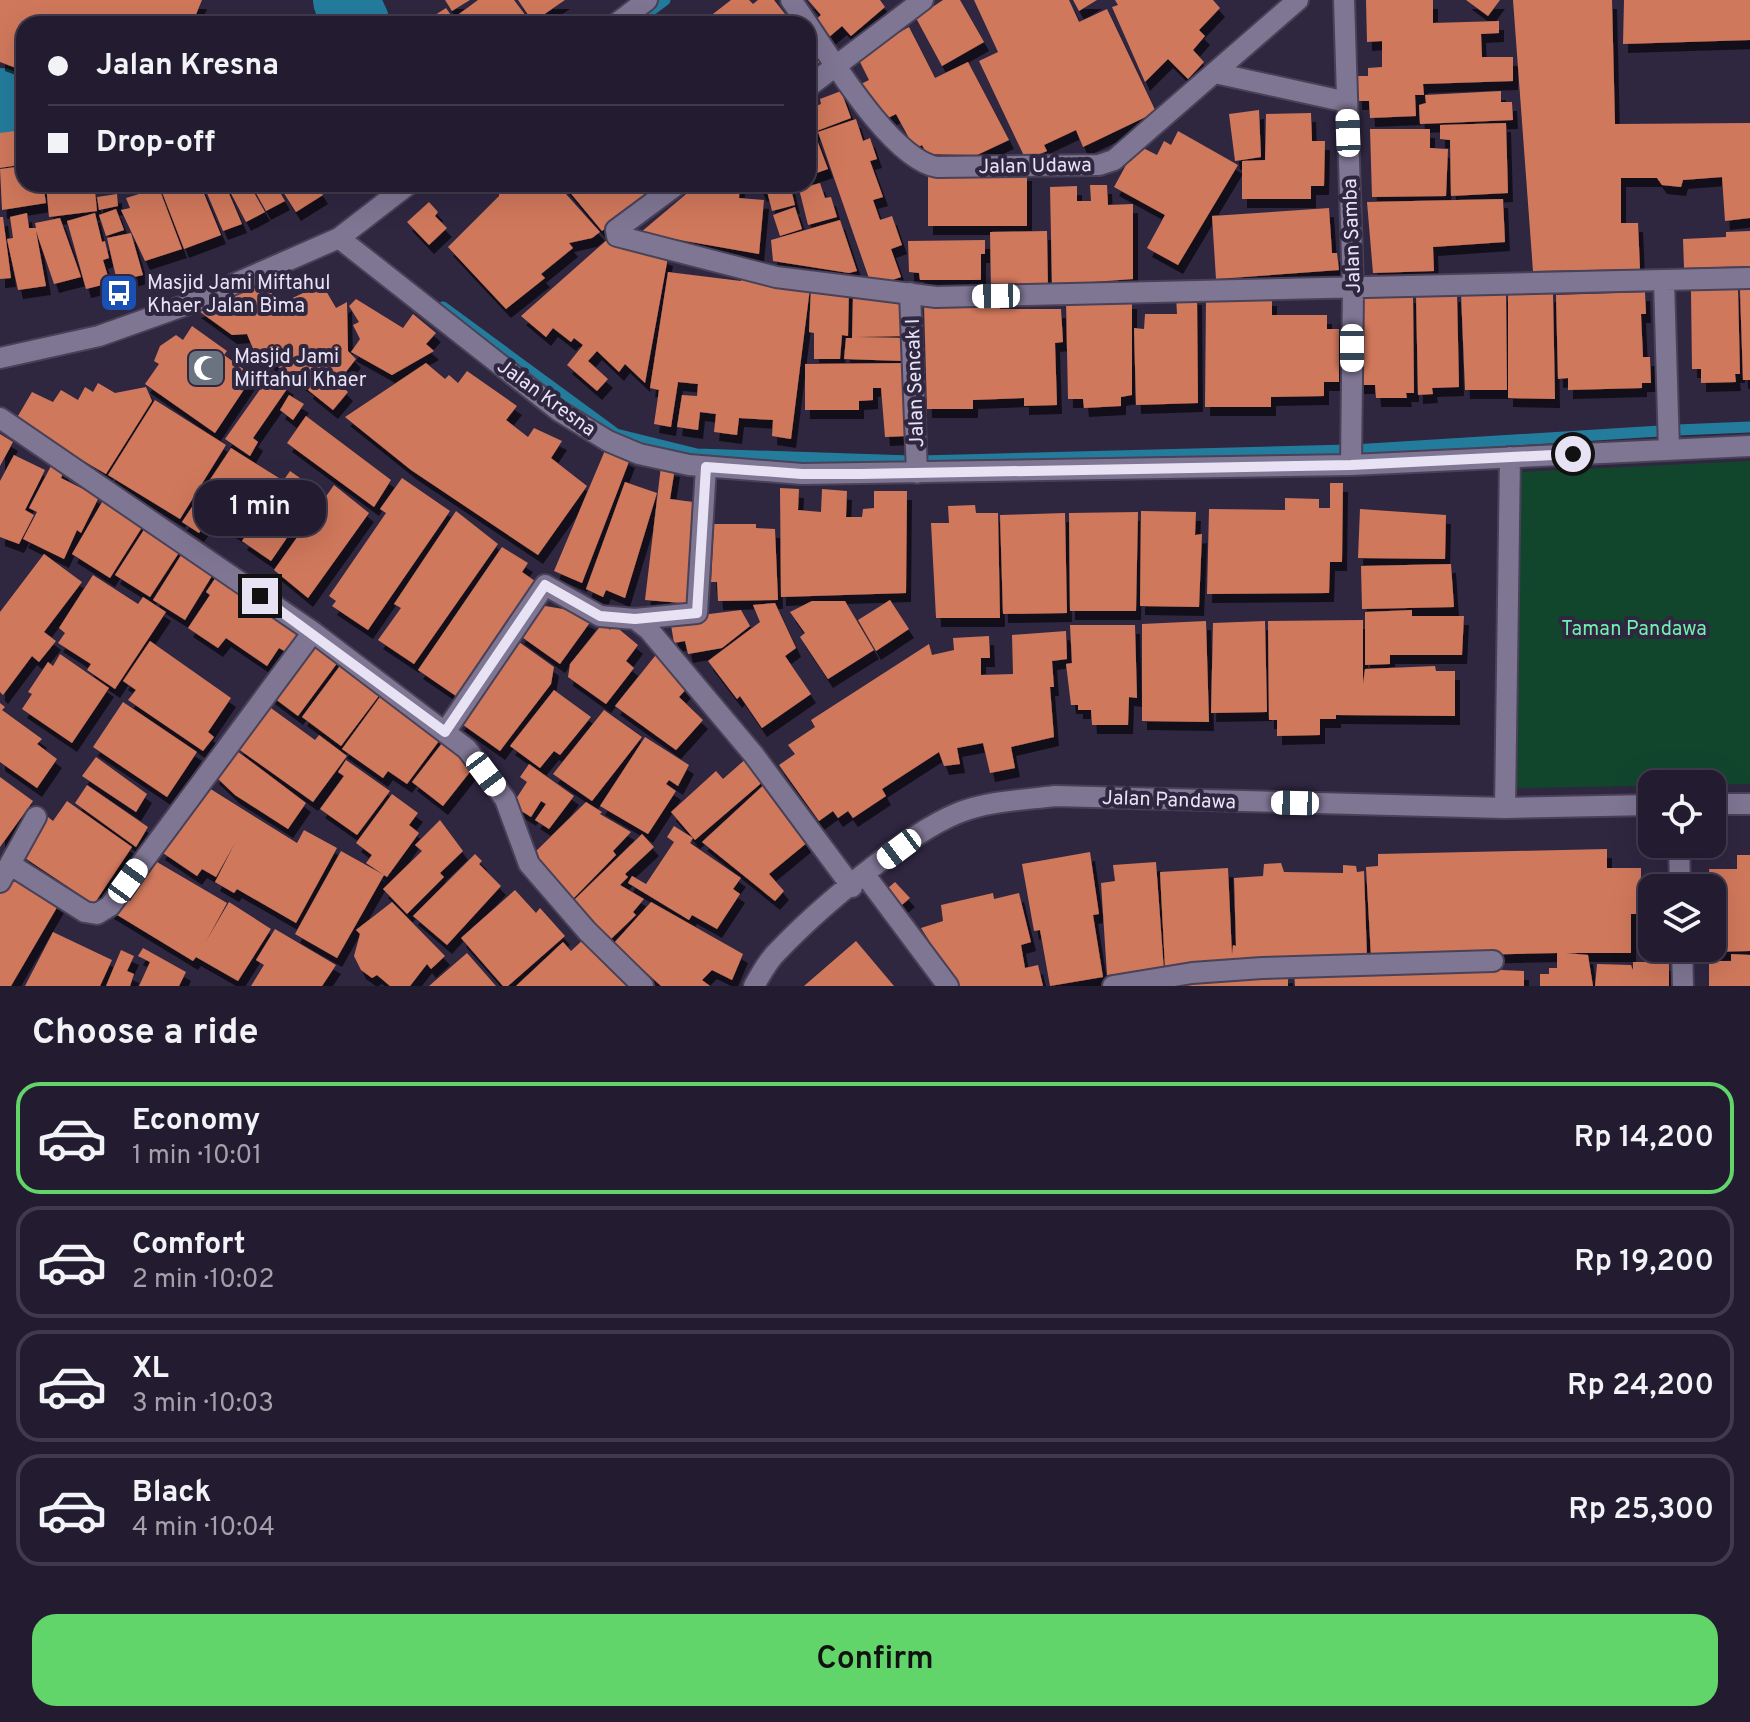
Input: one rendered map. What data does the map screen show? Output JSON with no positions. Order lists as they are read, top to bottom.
{
  "streets": {
    "street": [
      "Jalan Udawa",
      "Jalan Samba",
      "Jalan Sencak I",
      "Jalan Kresna",
      "Jalan Pandawa"
    ]
  },
  "crossings": [
    ["Jalan Samba", "Jalan Kresna"],
    ["Jalan Sencak I", "Jalan Kresna"]
  ],
  "parks": ["Taman Pandawa"],
  "places": {
    "bus stop": ["Masjid Jami Miftahul Khaer Jalan Bima"],
    "mosque": ["Masjid Jami Miftahul Khaer"]
  },
  "page": {
    "banner": ["Jalan Kresna", "Drop-off"],
    "bubble": "1 min",
    "heading": "Choose a ride",
    "list": [
      {
        "name": "Economy",
        "note": "1 min · 10:01",
        "value": "Rp 14,200"
      },
      {
        "name": "Comfort",
        "note": "2 min · 10:02",
        "value": "Rp 19,200"
      },
      {
        "name": "XL",
        "note": "3 min · 10:03",
        "value": "Rp 24,200"
      },
      {
        "name": "Black",
        "note": "4 min · 10:04",
        "value": "Rp 25,300"
      }
    ],
    "buttons": "Confirm"
  }
}
